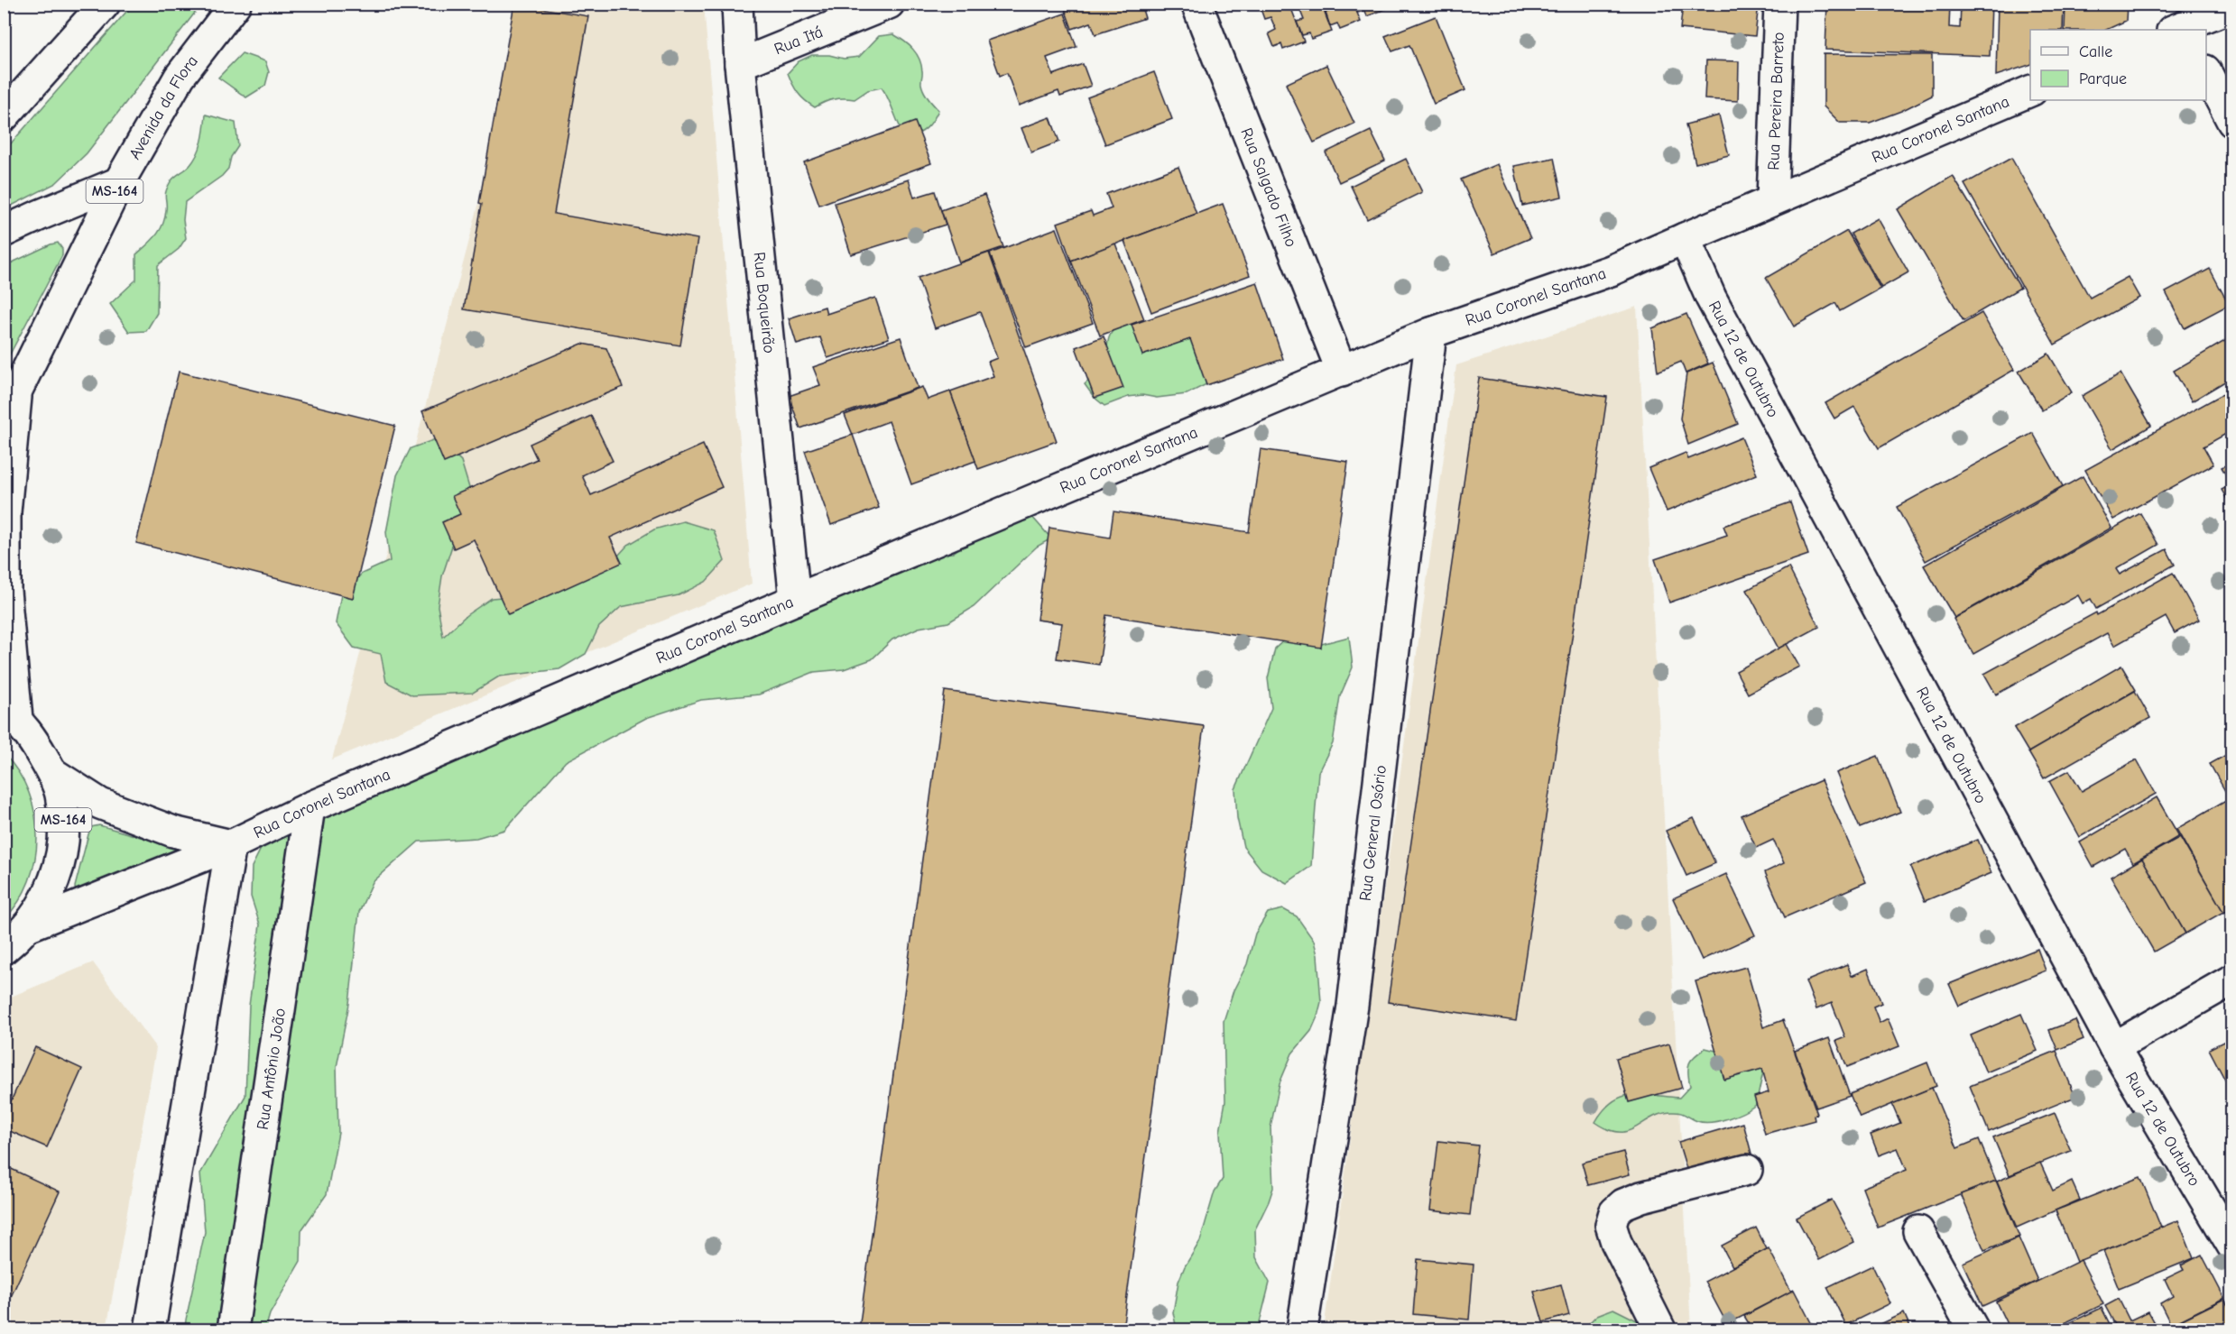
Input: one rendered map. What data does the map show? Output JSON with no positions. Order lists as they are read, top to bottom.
{
  "streets": {
    "main road": [
      "Rua Itá",
      "Rua Pereira Barreto",
      "Avenida da Flora",
      "Rua Coronel Santana",
      "Rua Salgado Filho",
      "MS-164",
      "Rua Boqueirão",
      "Rua 12 de Outubro",
      "Rua General Osório",
      "Rua Antônio João"
    ]
  },
  "crossings": [
    ["Rua Itá", "Rua Boqueirão"],
    ["Rua Pereira Barreto", "Rua Coronel Santana"],
    ["Avenida da Flora", "MS-164"],
    ["Rua Coronel Santana", "Rua Salgado Filho"],
    ["Rua Coronel Santana", "MS-164"],
    ["Rua Coronel Santana", "Rua Boqueirão"],
    ["Rua Coronel Santana", "Rua 12 de Outubro"],
    ["Rua Coronel Santana", "Rua General Osório"],
    ["Rua Coronel Santana", "Rua Antônio João"]
  ],
  "legend": ["Calle", "Parque"]
}
